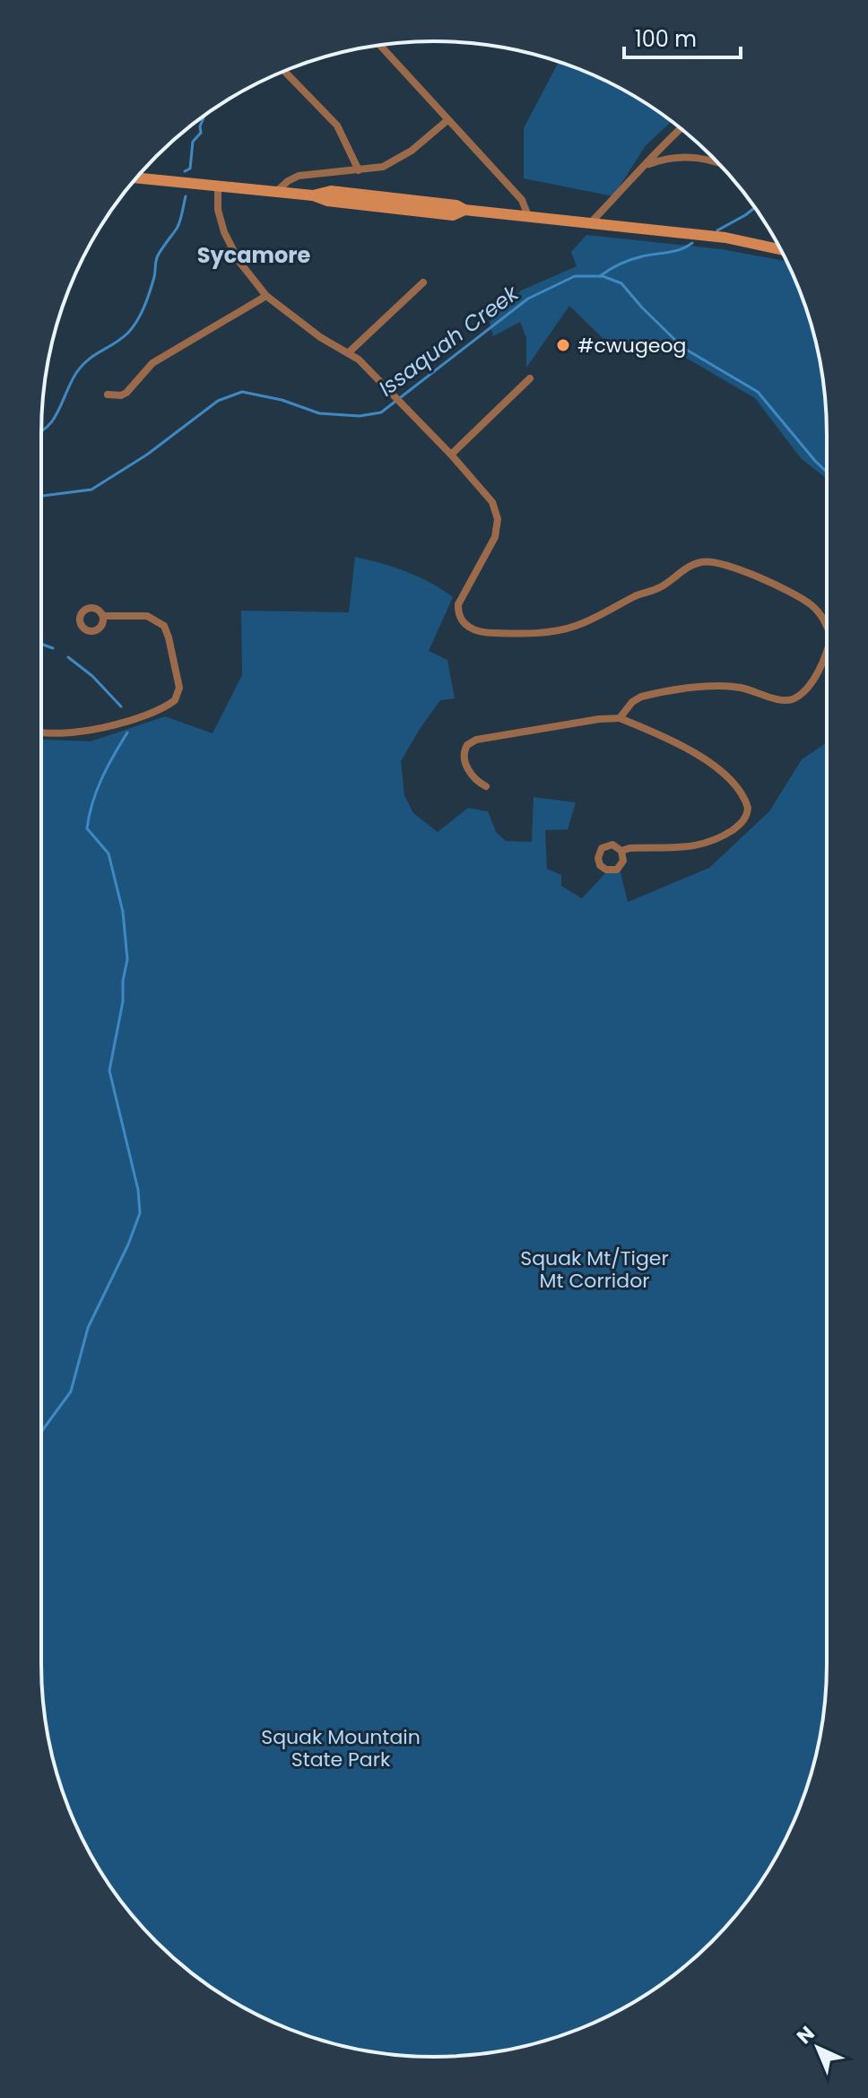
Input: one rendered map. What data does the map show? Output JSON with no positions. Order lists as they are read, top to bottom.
{
  "districts": ["Sycamore"],
  "water": ["Issaquah Creek"],
  "parks": ["Squak Mt/Tiger Mt Corridor", "Squak Mountain State Park"],
  "places": ["#cwugeog"],
  "scale_bar": "100 m",
  "north": "top left"
}
